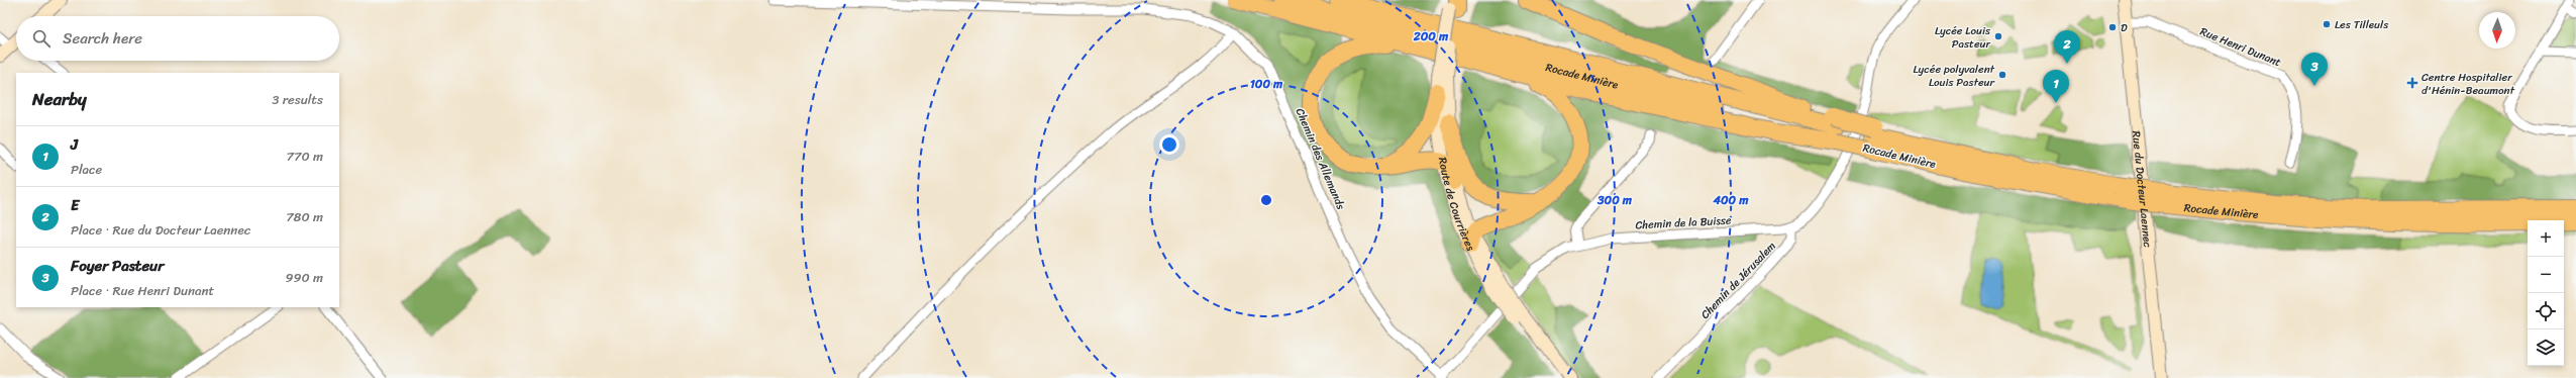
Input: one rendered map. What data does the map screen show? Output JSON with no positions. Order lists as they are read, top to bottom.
{
  "streets": {
    "highway": ["Rocade Minière"],
    "main road": ["Rue du Docteur Laennec", "Route de Courrières"],
    "street": [
      "Rue Henri Dunant",
      "Chemin des Allemands",
      "Chemin de la Buisse",
      "Chemin de Jérusalem"
    ]
  },
  "crossings": [
    ["Rue Henri Dunant", "Rue du Docteur Laennec"],
    ["Chemin des Allemands", "Chemin de la Buisse"],
    ["Chemin de la Buisse", "Chemin de Jérusalem"]
  ],
  "places": {
    "other": [
      "Les Tilleuls",
      "D",
      "Lycée Louis Pasteur",
      "Lycée polyvalent Louis Pasteur"
    ],
    "health": ["Centre Hospitalier d'Hénin-Beaumont"]
  },
  "north": "bottom",
  "page": {
    "search": "Search here",
    "pins": ["2", "3", "1"],
    "heading": ["Nearby", "3 results"],
    "list": [
      {
        "mark": "1",
        "name": "J",
        "note": "Place",
        "value": "770 m"
      },
      {
        "mark": "2",
        "name": "E",
        "note": "Place · Rue du Docteur Laennec",
        "value": "780 m"
      },
      {
        "mark": "3",
        "name": "Foyer Pasteur",
        "note": "Place · Rue Henri Dunant",
        "value": "990 m"
      }
    ],
    "map_buttons": ["+", "−"]
  },
  "rings": [
    "200 m",
    "100 m",
    "300 m",
    "400 m"
  ]
}
